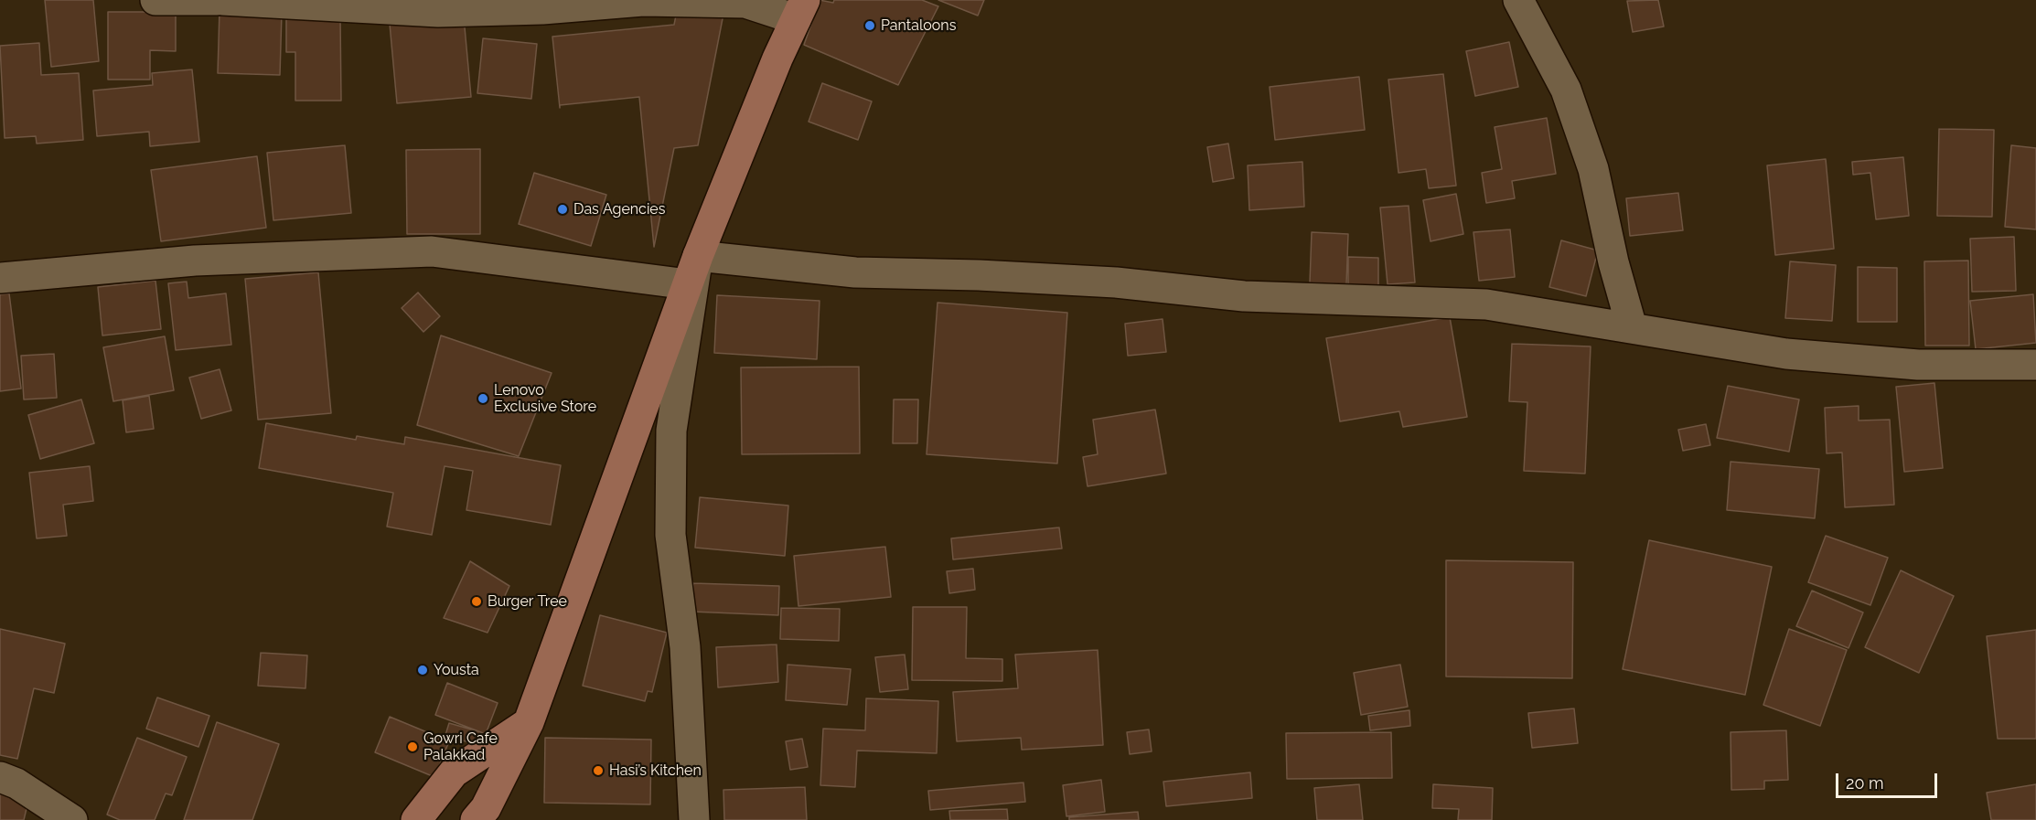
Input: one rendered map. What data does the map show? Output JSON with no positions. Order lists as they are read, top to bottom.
{
  "places": [
    "Pantaloons",
    "Das Agencies",
    "Lenovo Exclusive Store",
    "Burger Tree",
    "Yousta",
    "Gowri Cafe Palakkad",
    "Hasi’s Kitchen"
  ],
  "scale_bar": "20 m"
}
